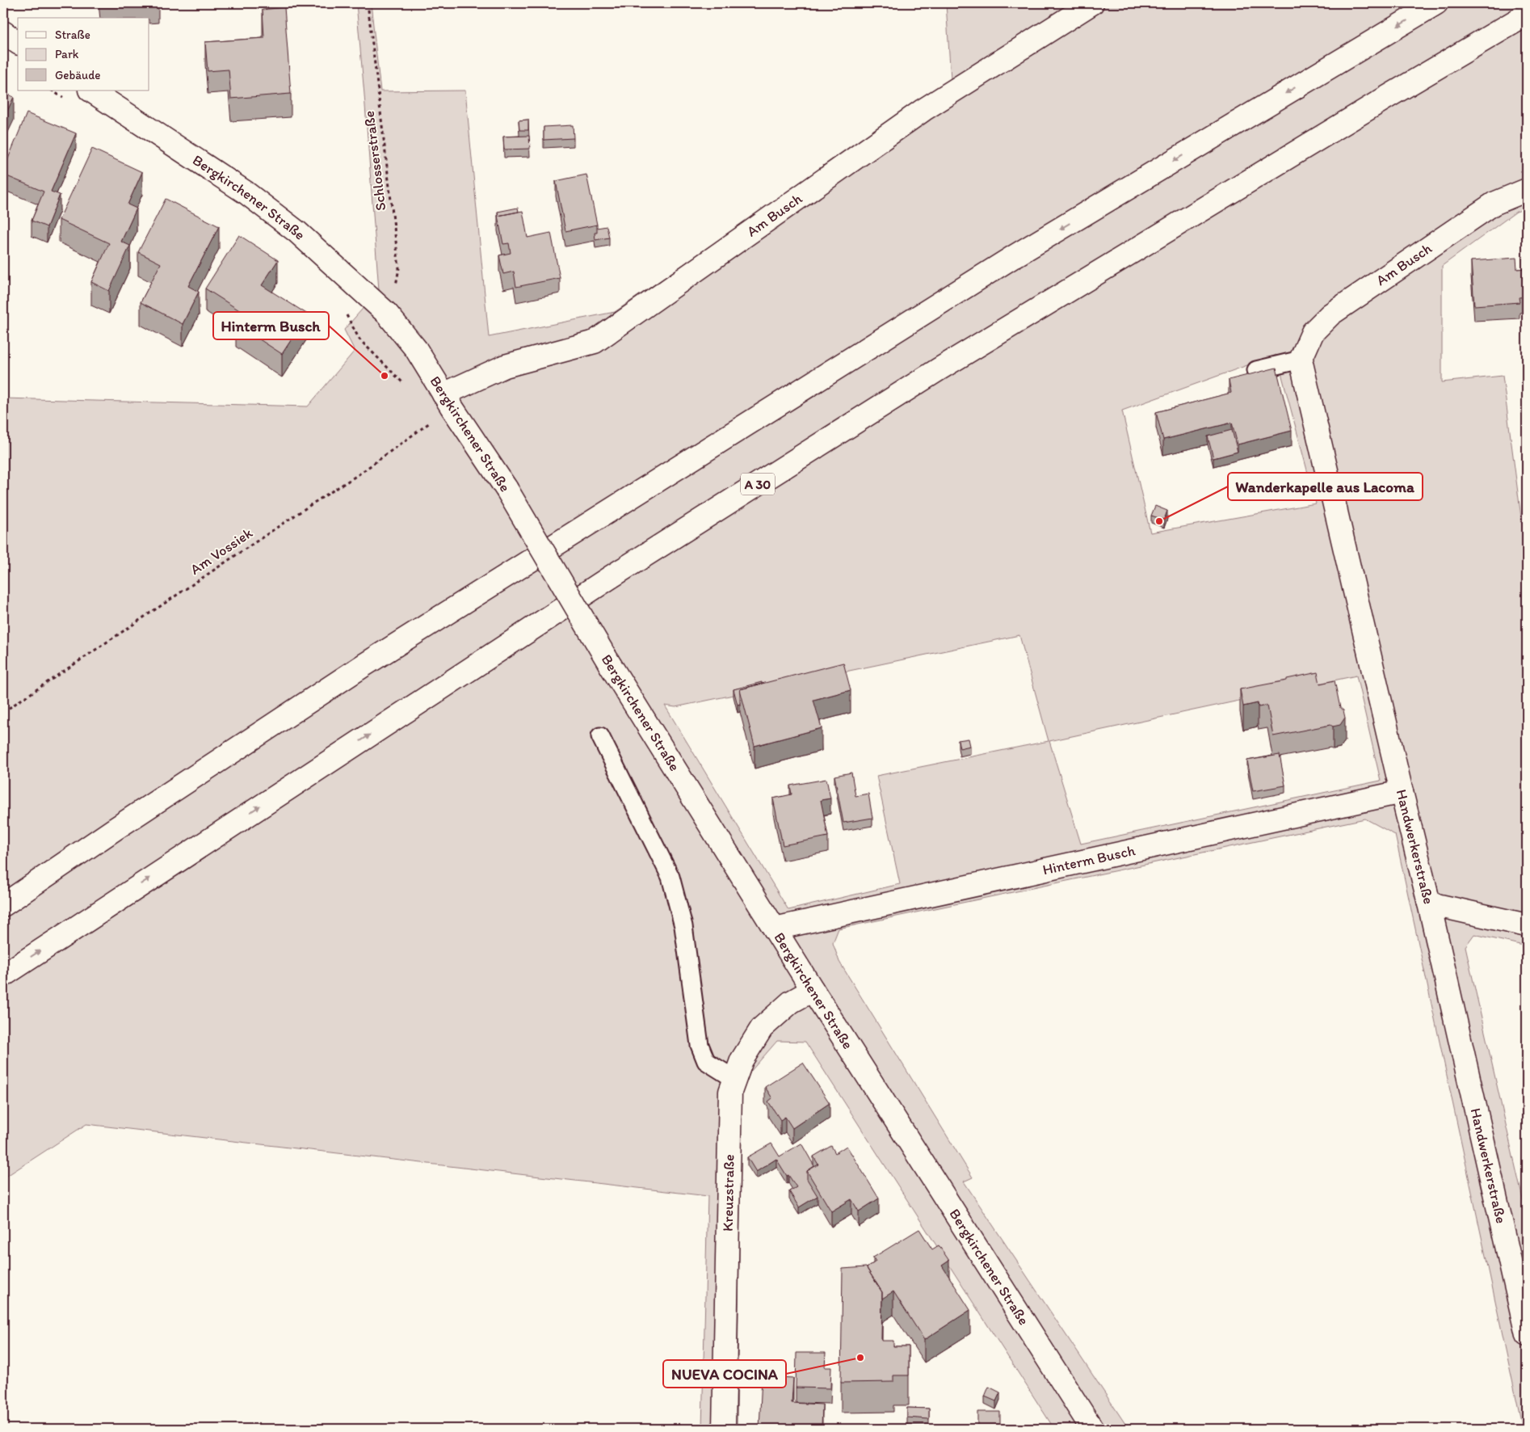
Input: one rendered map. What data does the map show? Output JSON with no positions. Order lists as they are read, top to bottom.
{
  "streets": {
    "main road": [
      "Bergkirchener Straße",
      "Am Busch",
      "A 30",
      "Handwerkerstraße",
      "Hinterm Busch",
      "Kreuzstraße"
    ],
    "path": ["Schlosserstraße", "Am Vossiek"]
  },
  "crossings": [
    ["Schlosserstraße", "Bergkirchener Straße"],
    ["Bergkirchener Straße", "Am Busch"],
    ["Bergkirchener Straße", "Am Vossiek"],
    ["Bergkirchener Straße", "Hinterm Busch"],
    ["Bergkirchener Straße", "Kreuzstraße"],
    ["Am Busch", "Am Vossiek"],
    ["Am Busch", "Handwerkerstraße"],
    ["Handwerkerstraße", "Hinterm Busch"]
  ],
  "places": ["Hinterm Busch", "Wanderkapelle aus Lacoma", "NUEVA COCINA"],
  "legend": ["Straße", "Park", "Gebäude"]
}
